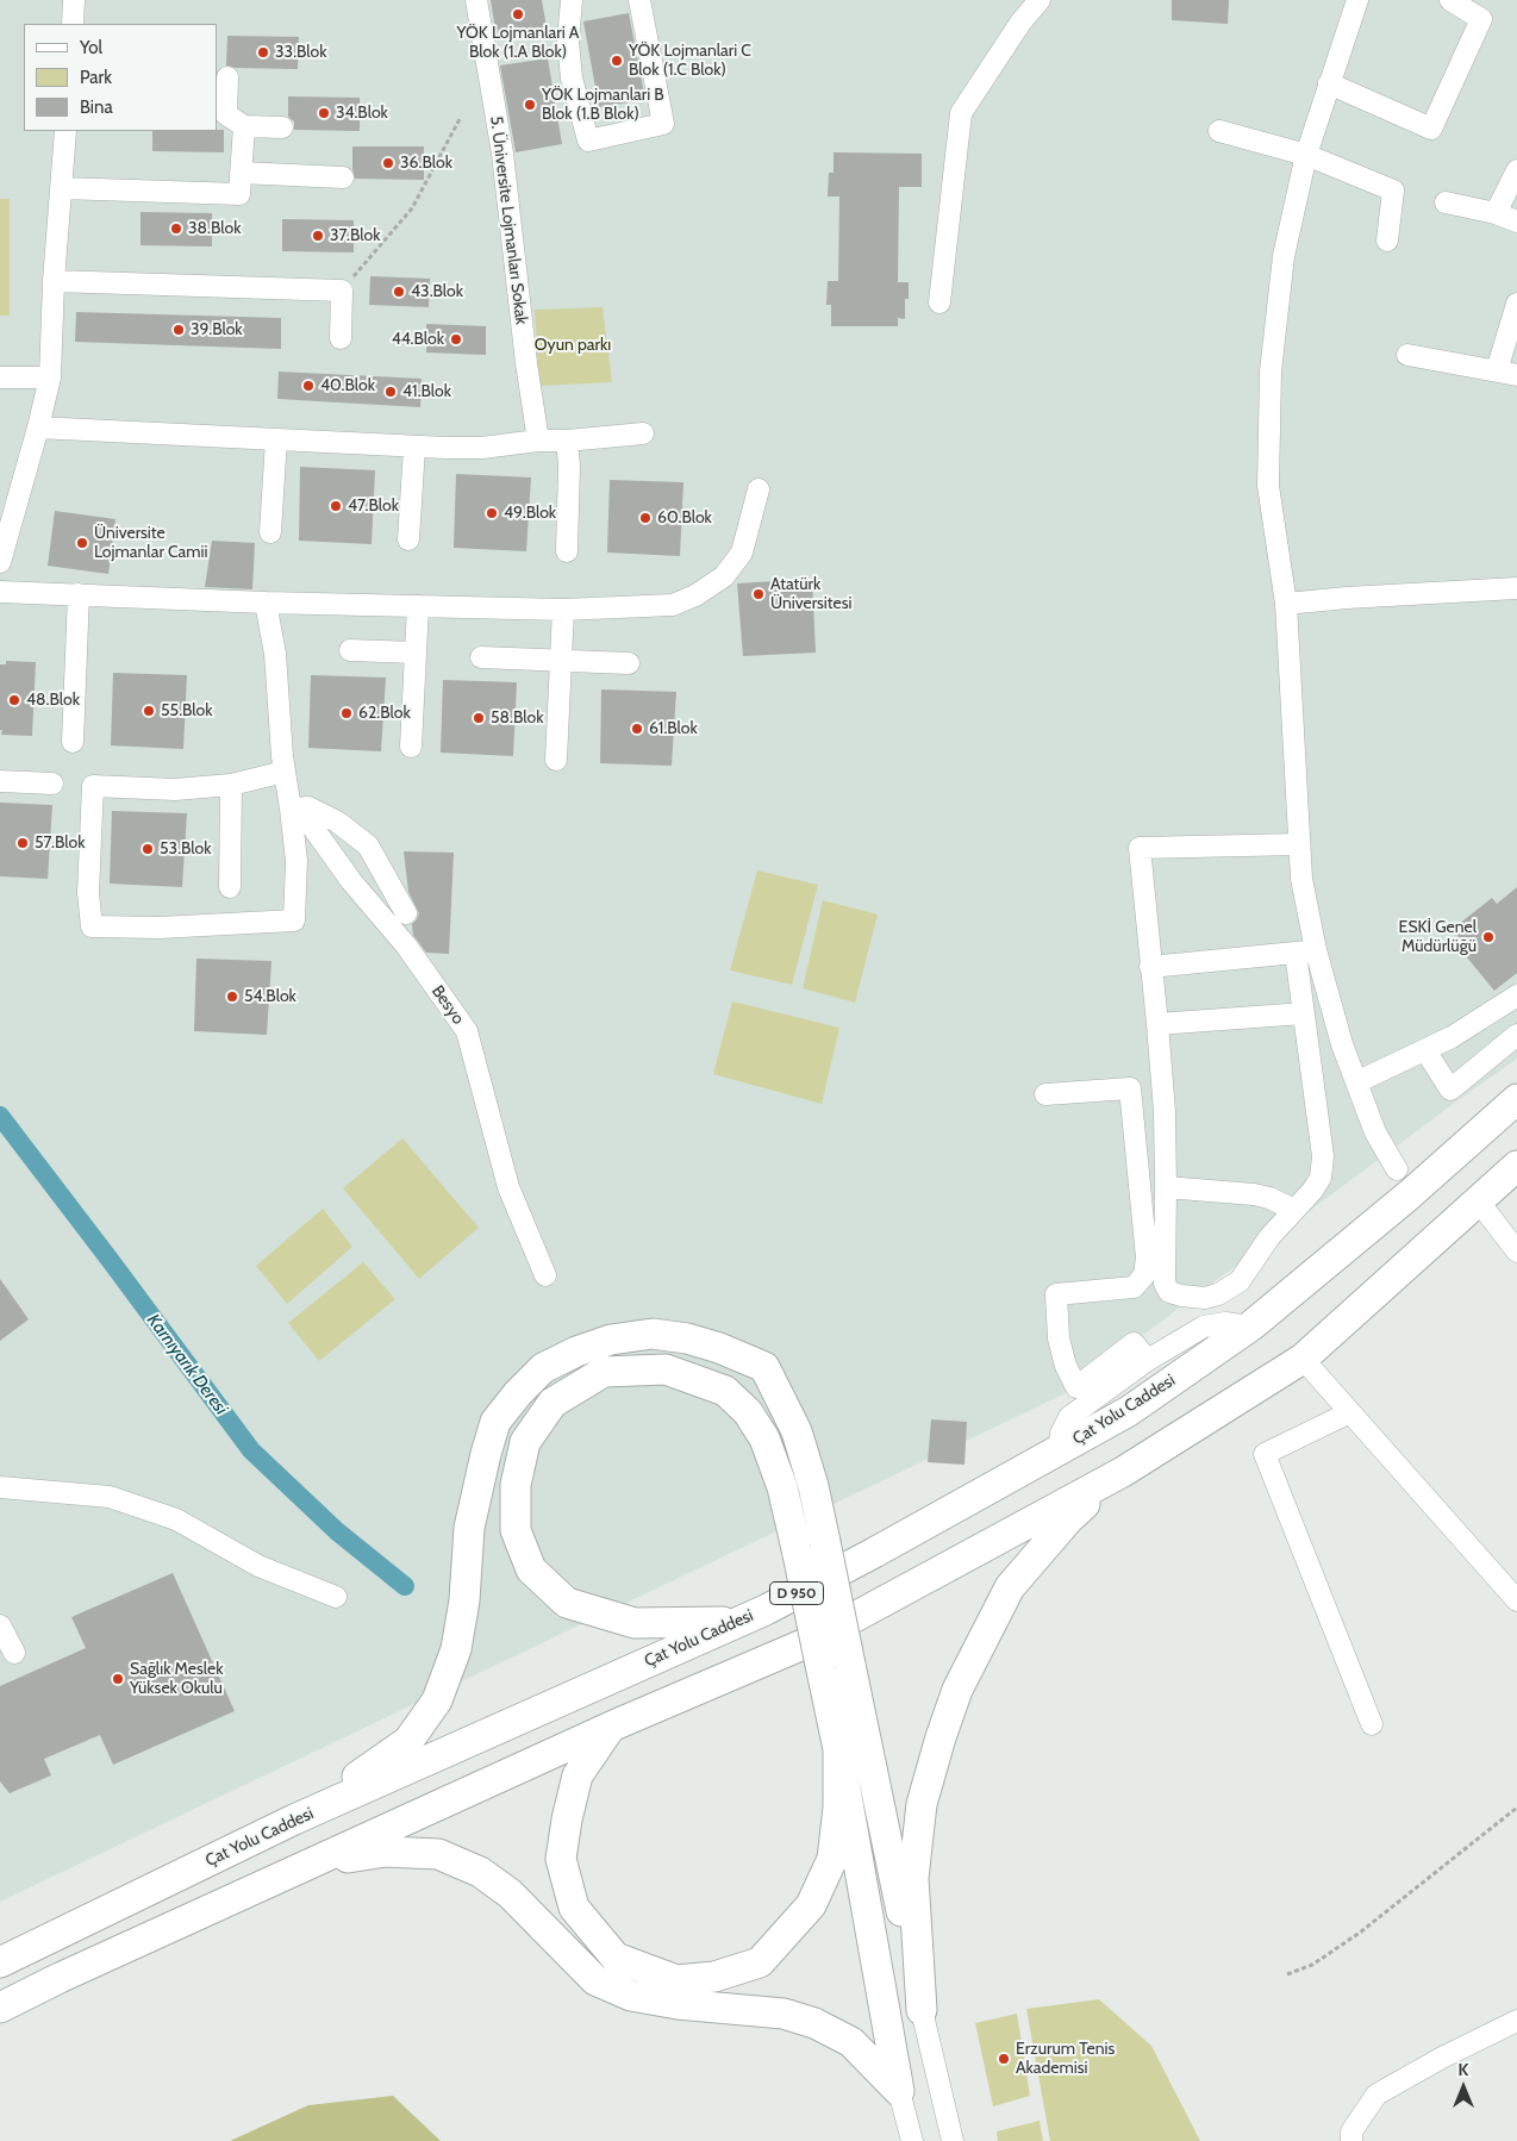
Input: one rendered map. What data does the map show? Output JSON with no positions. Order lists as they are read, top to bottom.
{
  "streets": {
    "highway": ["Çat Yolu Caddesi", "D 950"],
    "street": ["5. Üniversite Lojmanları Sokak", "Besyo"]
  },
  "water": ["Karnıyarık Deresi"],
  "parks": ["Oyun parkı"],
  "places": [
    "YÖK Lojmanlari A Blok (1.A Blok)",
    "33.Blok",
    "YÖK Lojmanlari C Blok (1.C Blok)",
    "YÖK Lojmanlari B Blok (1.B Blok)",
    "34.Blok",
    "36.Blok",
    "38.Blok",
    "37.Blok",
    "43.Blok",
    "39.Blok",
    "44.Blok",
    "40.Blok",
    "41.Blok",
    "47.Blok",
    "49.Blok",
    "60.Blok",
    "Üniversite Lojmanlar Camii",
    "Atatürk Üniversitesi",
    "48.Blok",
    "55.Blok",
    "62.Blok",
    "58.Blok",
    "61.Blok",
    "57.Blok",
    "53.Blok",
    "ESKİ Genel Müdürlüğü",
    "54.Blok",
    "Sağlık Meslek Yüksek Okulu",
    "Erzurum Tenis Akademisi"
  ],
  "legend": ["Yol", "Park", "Bina"],
  "north": "top"
}
